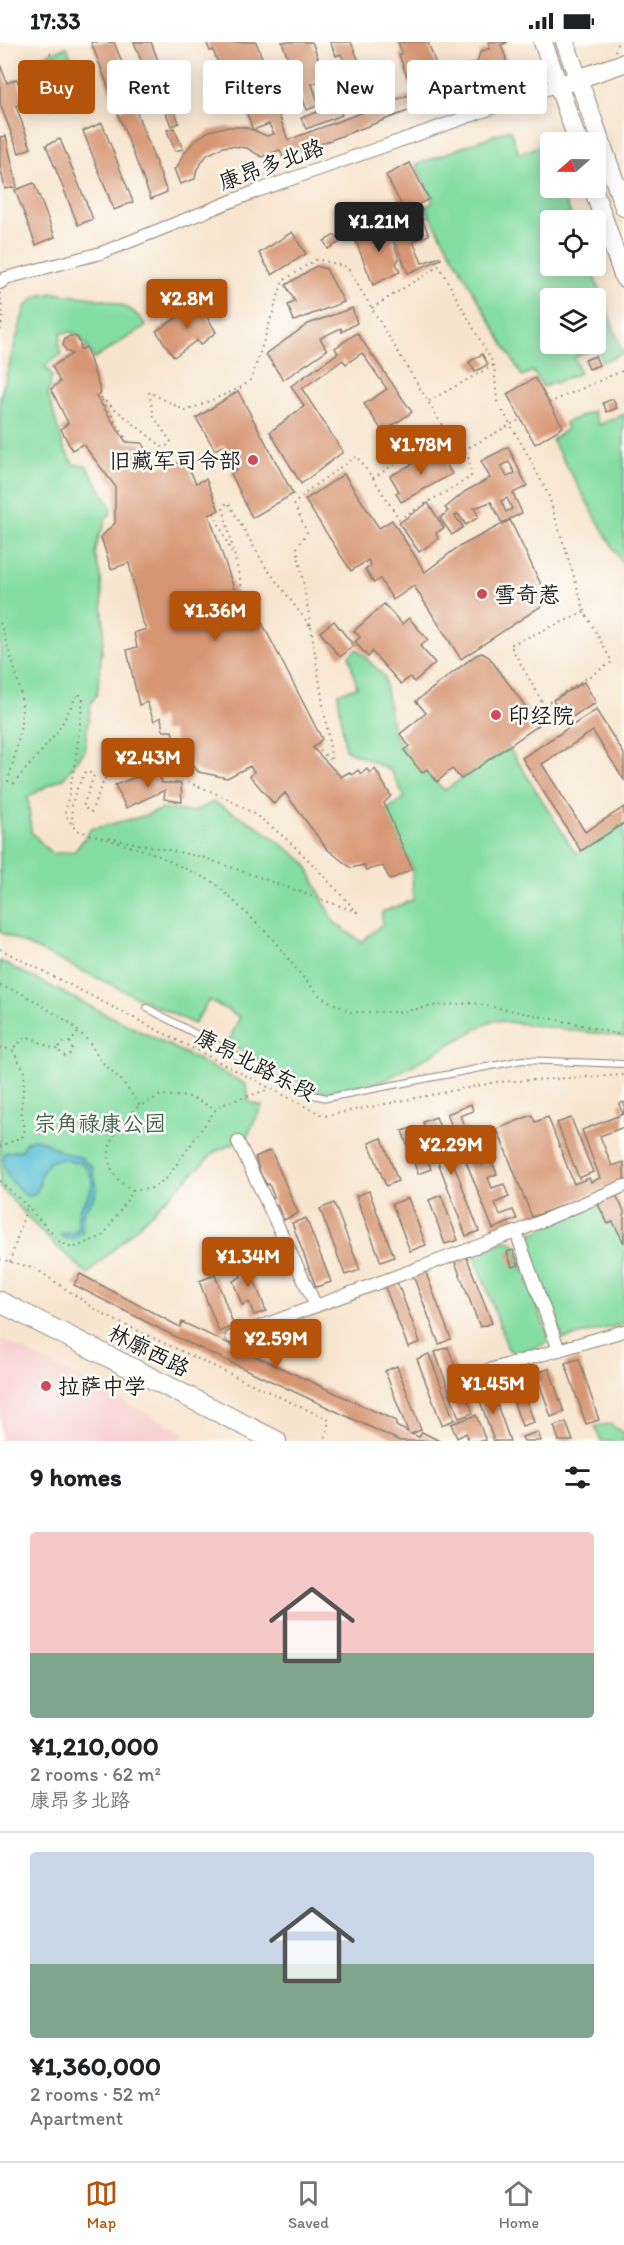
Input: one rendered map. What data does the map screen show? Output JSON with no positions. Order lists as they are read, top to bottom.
{
  "streets": {
    "main road": ["林廓西路"],
    "street": ["康昂多北路"],
    "path": ["康昂北路东段"]
  },
  "parks": ["宗角禄康公园"],
  "places": [
    "旧藏军司令部",
    "雪奇惹",
    "印经院",
    "拉萨中学"
  ],
  "north": "left",
  "page": {
    "status": "17:33",
    "chip": [
      "Buy",
      "Rent",
      "Filters",
      "New",
      "Apartment"
    ],
    "price": [
      "¥1.21M",
      "¥2.8M",
      "¥1.78M",
      "¥1.36M",
      "¥2.43M",
      "¥2.29M",
      "¥1.34M",
      "¥2.59M",
      "¥1.45M"
    ],
    "heading": "9 homes",
    "list": [
      {
        "name": "¥1,210,000",
        "note": "2 rooms · 62 m² · 康昂多北路"
      },
      {
        "name": "¥1,360,000",
        "note": "2 rooms · 52 m² · Apartment"
      }
    ],
    "tabs": ["Map", "Saved", "Home"]
  }
}
